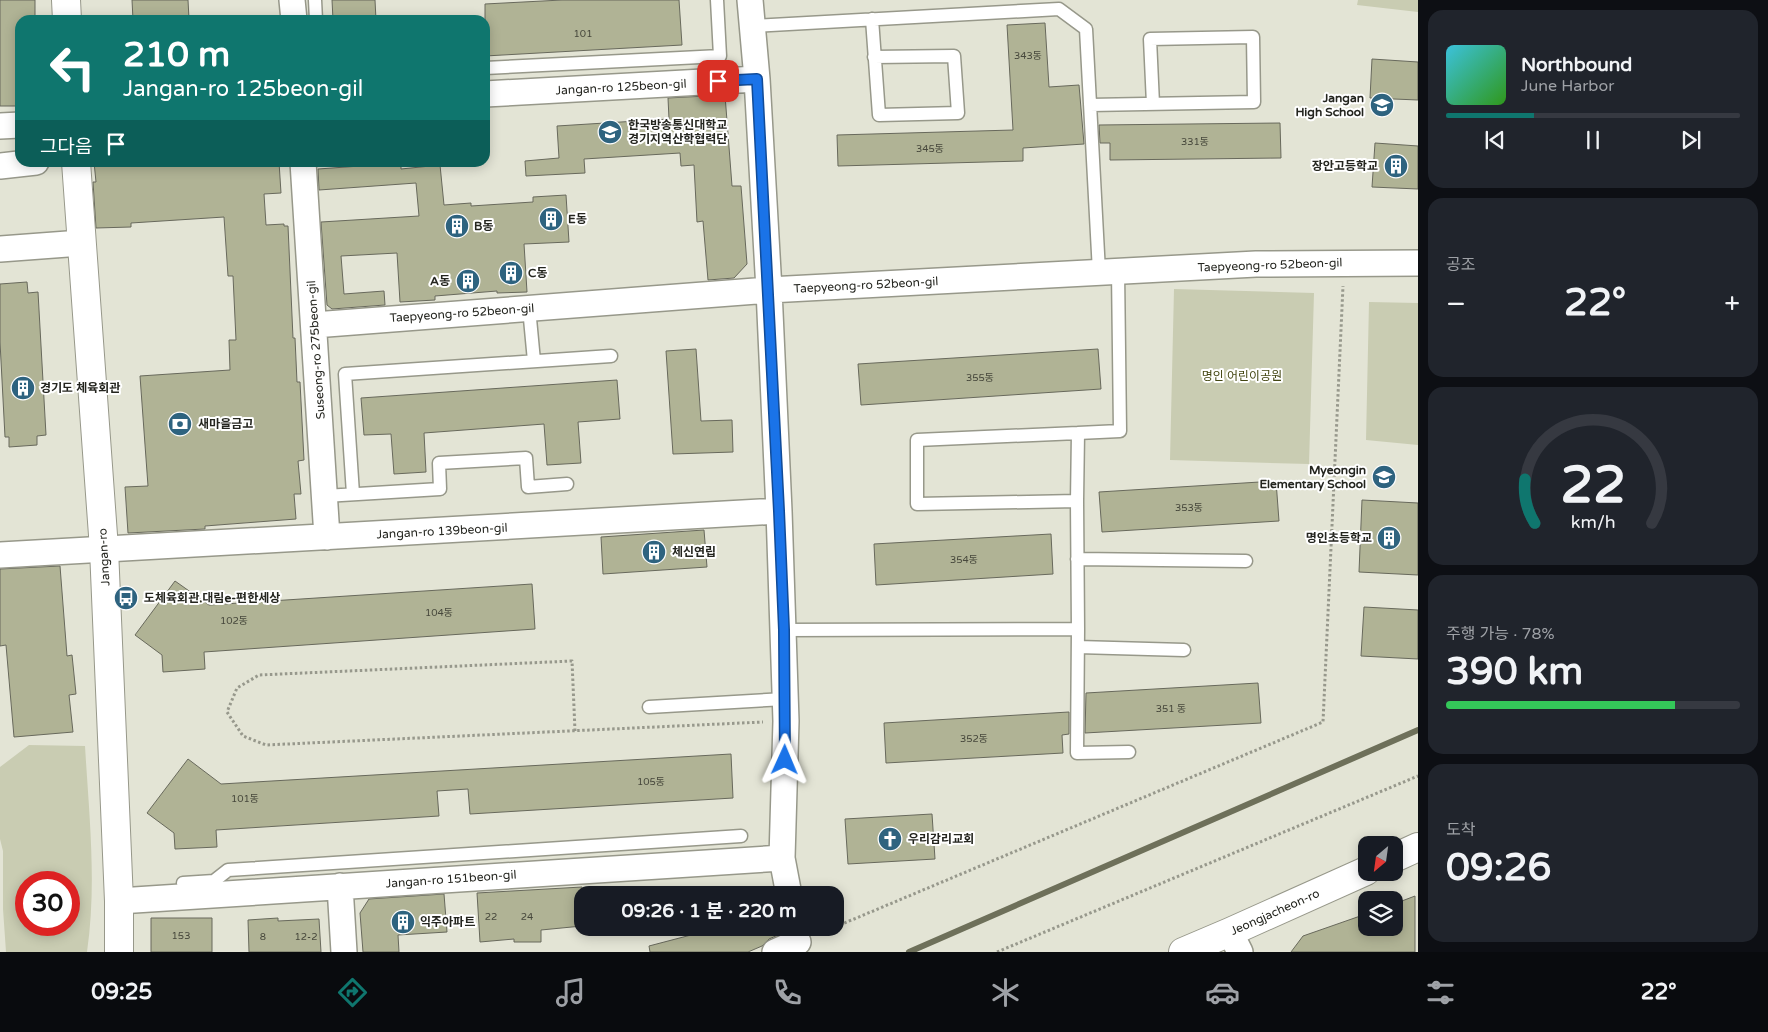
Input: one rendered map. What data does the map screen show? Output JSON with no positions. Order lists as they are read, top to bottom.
{
  "streets": {
    "main road": ["Jangan-ro", "Jeongjacheon-ro"],
    "street": [
      "Jangan-ro 125beon-gil",
      "Taepyeong-ro 52beon-gil",
      "Suseong-ro 275beon-gil",
      "Jangan-ro 139beon-gil",
      "Jangan-ro 151beon-gil"
    ]
  },
  "crossings": [
    ["Taepyeong-ro 52beon-gil", "Suseong-ro 275beon-gil"],
    ["Suseong-ro 275beon-gil", "Jangan-ro 139beon-gil"],
    ["Jangan-ro 139beon-gil", "Jangan-ro"],
    ["Jangan-ro", "Jangan-ro 151beon-gil"]
  ],
  "parks": ["명인 어린이공원"],
  "places": {
    "school or university": ["Jangan High School", "한국방송통신대학교 경기지역산학협력단", "Myeongin Elementary School"],
    "building": [
      "장안고등학교",
      "E동",
      "B동",
      "C동",
      "A동",
      "경기도 체육회관",
      "명인초등학교",
      "체신연립",
      "익주아파트"
    ],
    "bank": ["새마을금고"],
    "bus stop": ["도체육회관.대림e-편한세상"],
    "church": ["우리감리교회"]
  },
  "house_numbers": [
    "101",
    "343동",
    "331동",
    "345동",
    "355동",
    "353동",
    "354동",
    "104동",
    "102동",
    "351 동",
    "352동",
    "105동",
    "101동",
    "22",
    "24",
    "153",
    "8",
    "12-2"
  ],
  "north": "bottom left",
  "page": {
    "turn": ["210 m", "Jangan-ro 125beon-gil"],
    "song": ["Northbound", "June Harbor"],
    "then": "그다음",
    "tile": [
      "공조",
      ["주행 가능 · 78%", "390 km"],
      ["도착", "09:26"]
    ],
    "heat": ["−", "22°", "+"],
    "limit": "30",
    "trip": "09:26 · 1 분 · 220 m",
    "tabs": ["09:25", "22°"],
    "gauge": ["22", "km/h"]
  }
}
